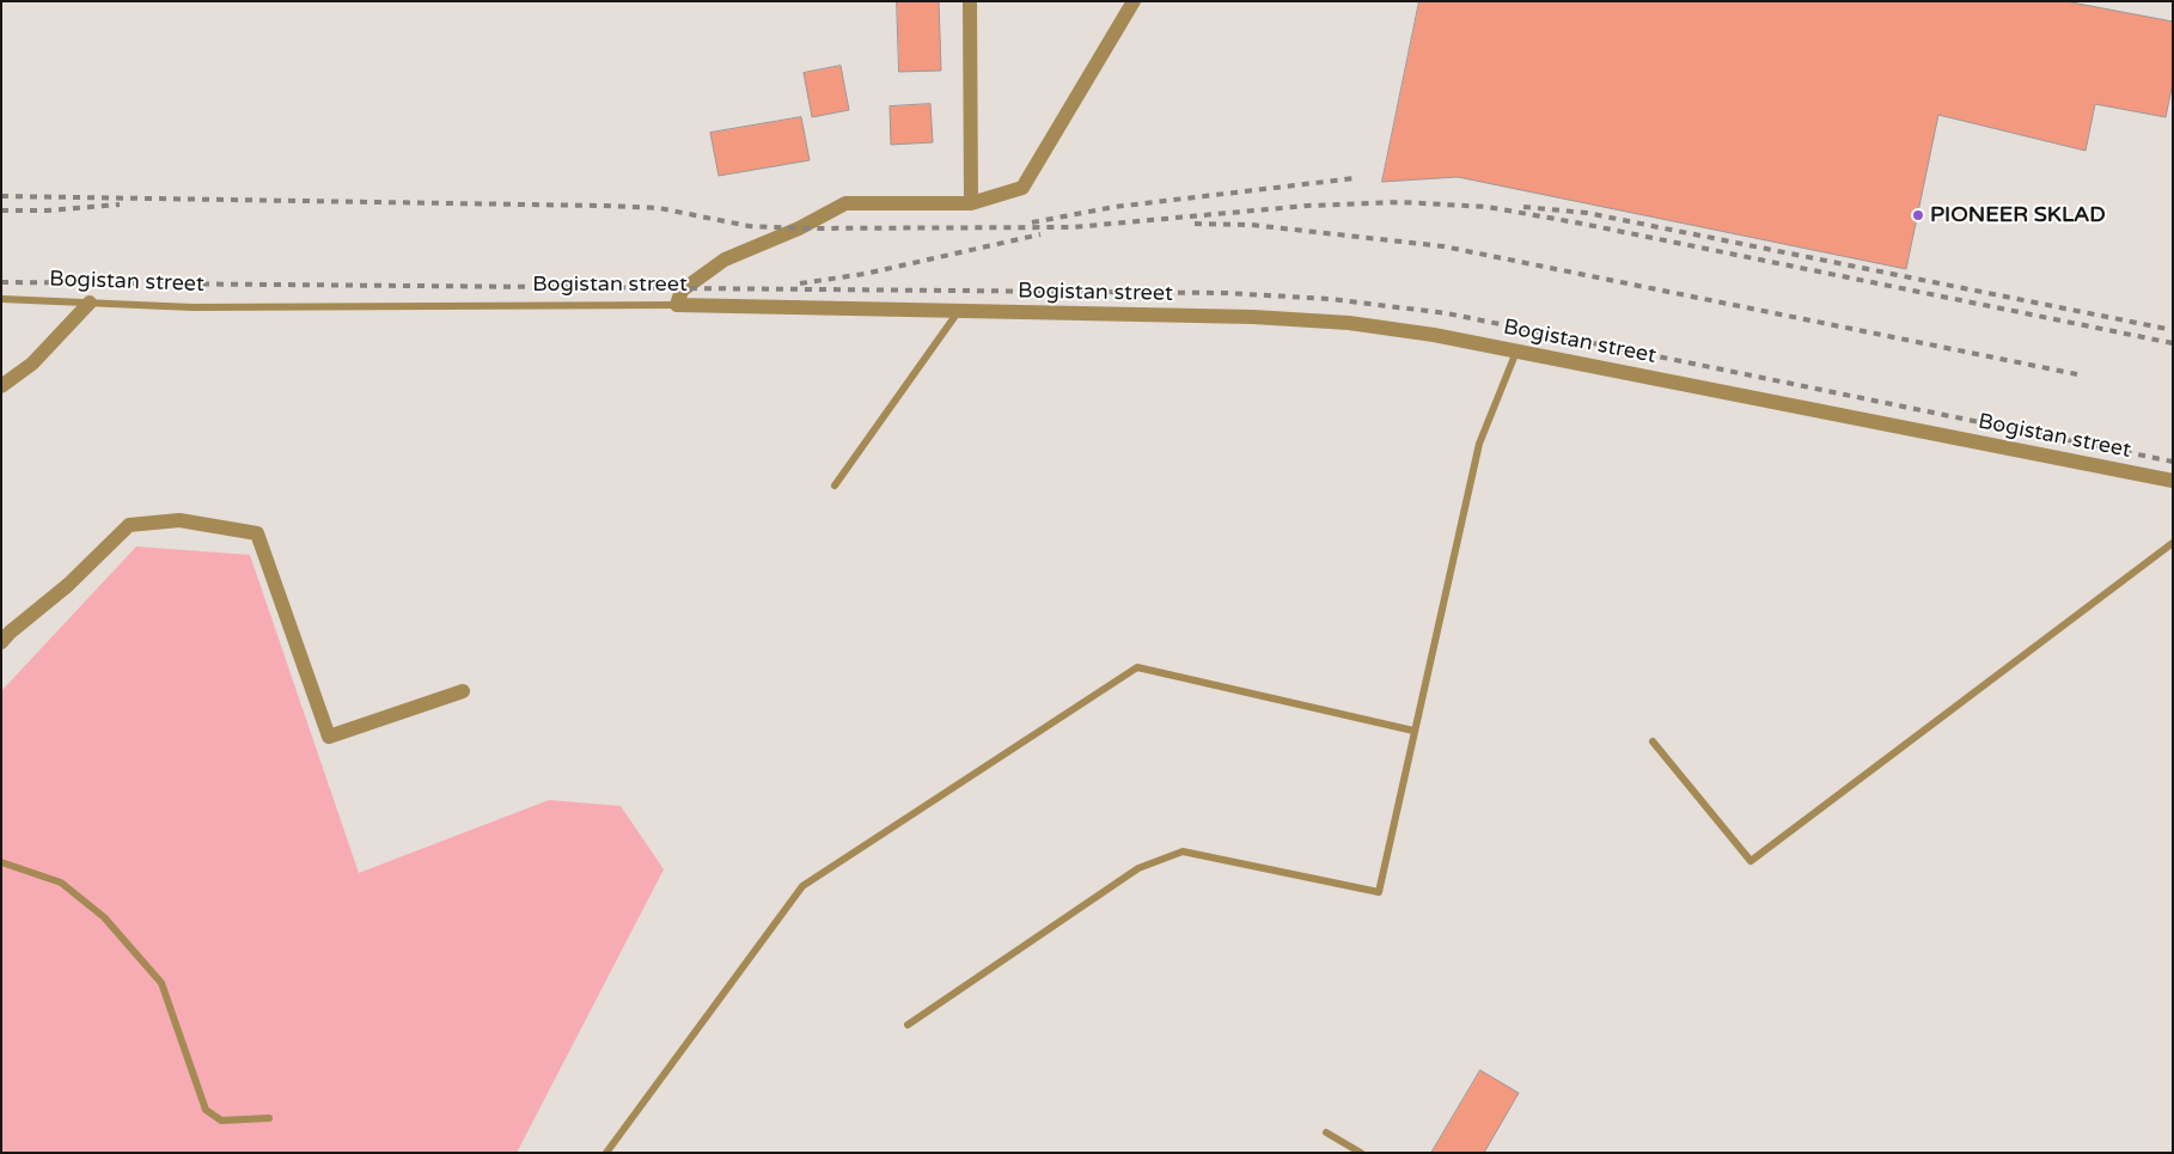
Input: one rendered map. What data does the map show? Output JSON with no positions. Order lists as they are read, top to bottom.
{
  "streets": {
    "street": ["Bogistan street"]
  },
  "places": ["PIONEER SKLAD"]
}
